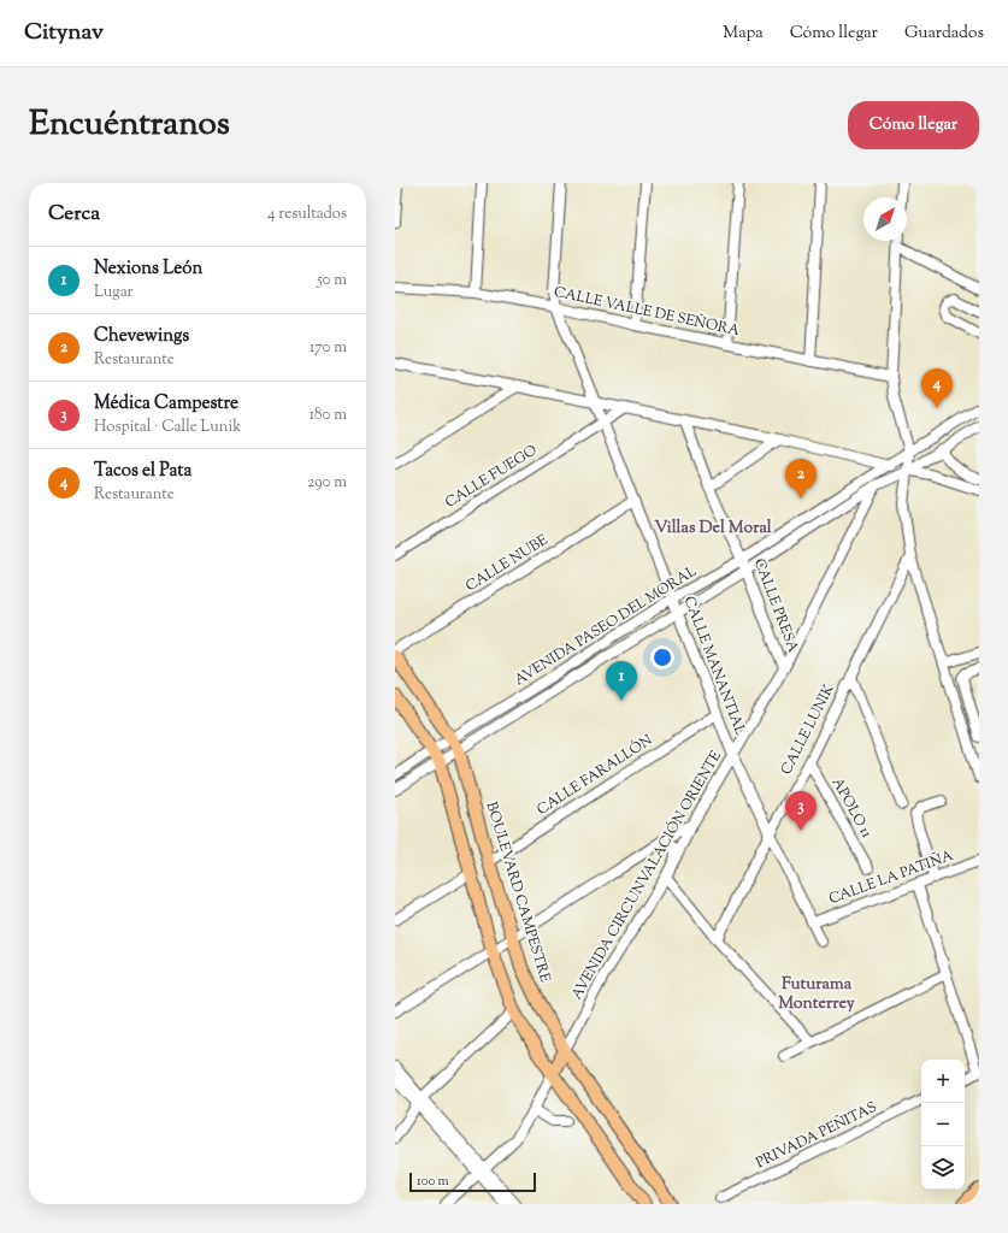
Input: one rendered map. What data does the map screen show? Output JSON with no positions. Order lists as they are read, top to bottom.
{
  "streets": {
    "main road": ["BOULEVARD CAMPESTRE"],
    "street": [
      "CALLE VALLE DE SEÑORA",
      "CALLE FUEGO",
      "CALLE NUBE",
      "CALLE PRESA",
      "AVENIDA PASEO DEL MORAL",
      "CALLE MANANTIAL",
      "CALLE LUNIK",
      "CALLE FARALLÓN",
      "APOLO 11",
      "AVENIDA CIRCUNVALACIÓN ORIENTE",
      "CALLE LA PATIÑA",
      "PRIVADA PEÑITAS"
    ]
  },
  "crossings": [
    ["CALLE VALLE DE SEÑORA", "CALLE MANANTIAL"],
    ["CALLE FUEGO", "CALLE MANANTIAL"],
    ["CALLE NUBE", "CALLE MANANTIAL"],
    ["CALLE PRESA", "AVENIDA PASEO DEL MORAL"],
    ["CALLE PRESA", "AVENIDA CIRCUNVALACIÓN ORIENTE"],
    ["AVENIDA PASEO DEL MORAL", "CALLE MANANTIAL"],
    ["AVENIDA PASEO DEL MORAL", "AVENIDA CIRCUNVALACIÓN ORIENTE"],
    ["AVENIDA PASEO DEL MORAL", "BOULEVARD CAMPESTRE"],
    ["CALLE MANANTIAL", "CALLE LUNIK"],
    ["CALLE MANANTIAL", "CALLE FARALLÓN"],
    ["CALLE MANANTIAL", "AVENIDA CIRCUNVALACIÓN ORIENTE"],
    ["CALLE MANANTIAL", "CALLE LA PATIÑA"],
    ["CALLE LUNIK", "APOLO 11"],
    ["CALLE FARALLÓN", "BOULEVARD CAMPESTRE"],
    ["AVENIDA CIRCUNVALACIÓN ORIENTE", "BOULEVARD CAMPESTRE"]
  ],
  "districts": ["Villas Del Moral", "Futurama Monterrey"],
  "scale_bar": "100 m",
  "north": "top right",
  "page": {
    "header": "Citynav",
    "nav": ["Mapa", "Cómo llegar", "Guardados"],
    "title": "Encuéntranos",
    "buttons": "Cómo llegar",
    "heading": ["Cerca", "4 resultados"],
    "list": [
      {
        "mark": "1",
        "name": "Nexions León",
        "note": "Lugar",
        "value": "50 m"
      },
      {
        "mark": "2",
        "name": "Chevewings",
        "note": "Restaurante",
        "value": "170 m"
      },
      {
        "mark": "3",
        "name": "Médica Campestre",
        "note": "Hospital · Calle Lunik",
        "value": "180 m"
      },
      {
        "mark": "4",
        "name": "Tacos el Pata",
        "note": "Restaurante",
        "value": "290 m"
      }
    ],
    "pins": [
      "4",
      "2",
      "1",
      "3"
    ],
    "map_buttons": ["+", "−"],
    "scale": "100 m"
  }
}
